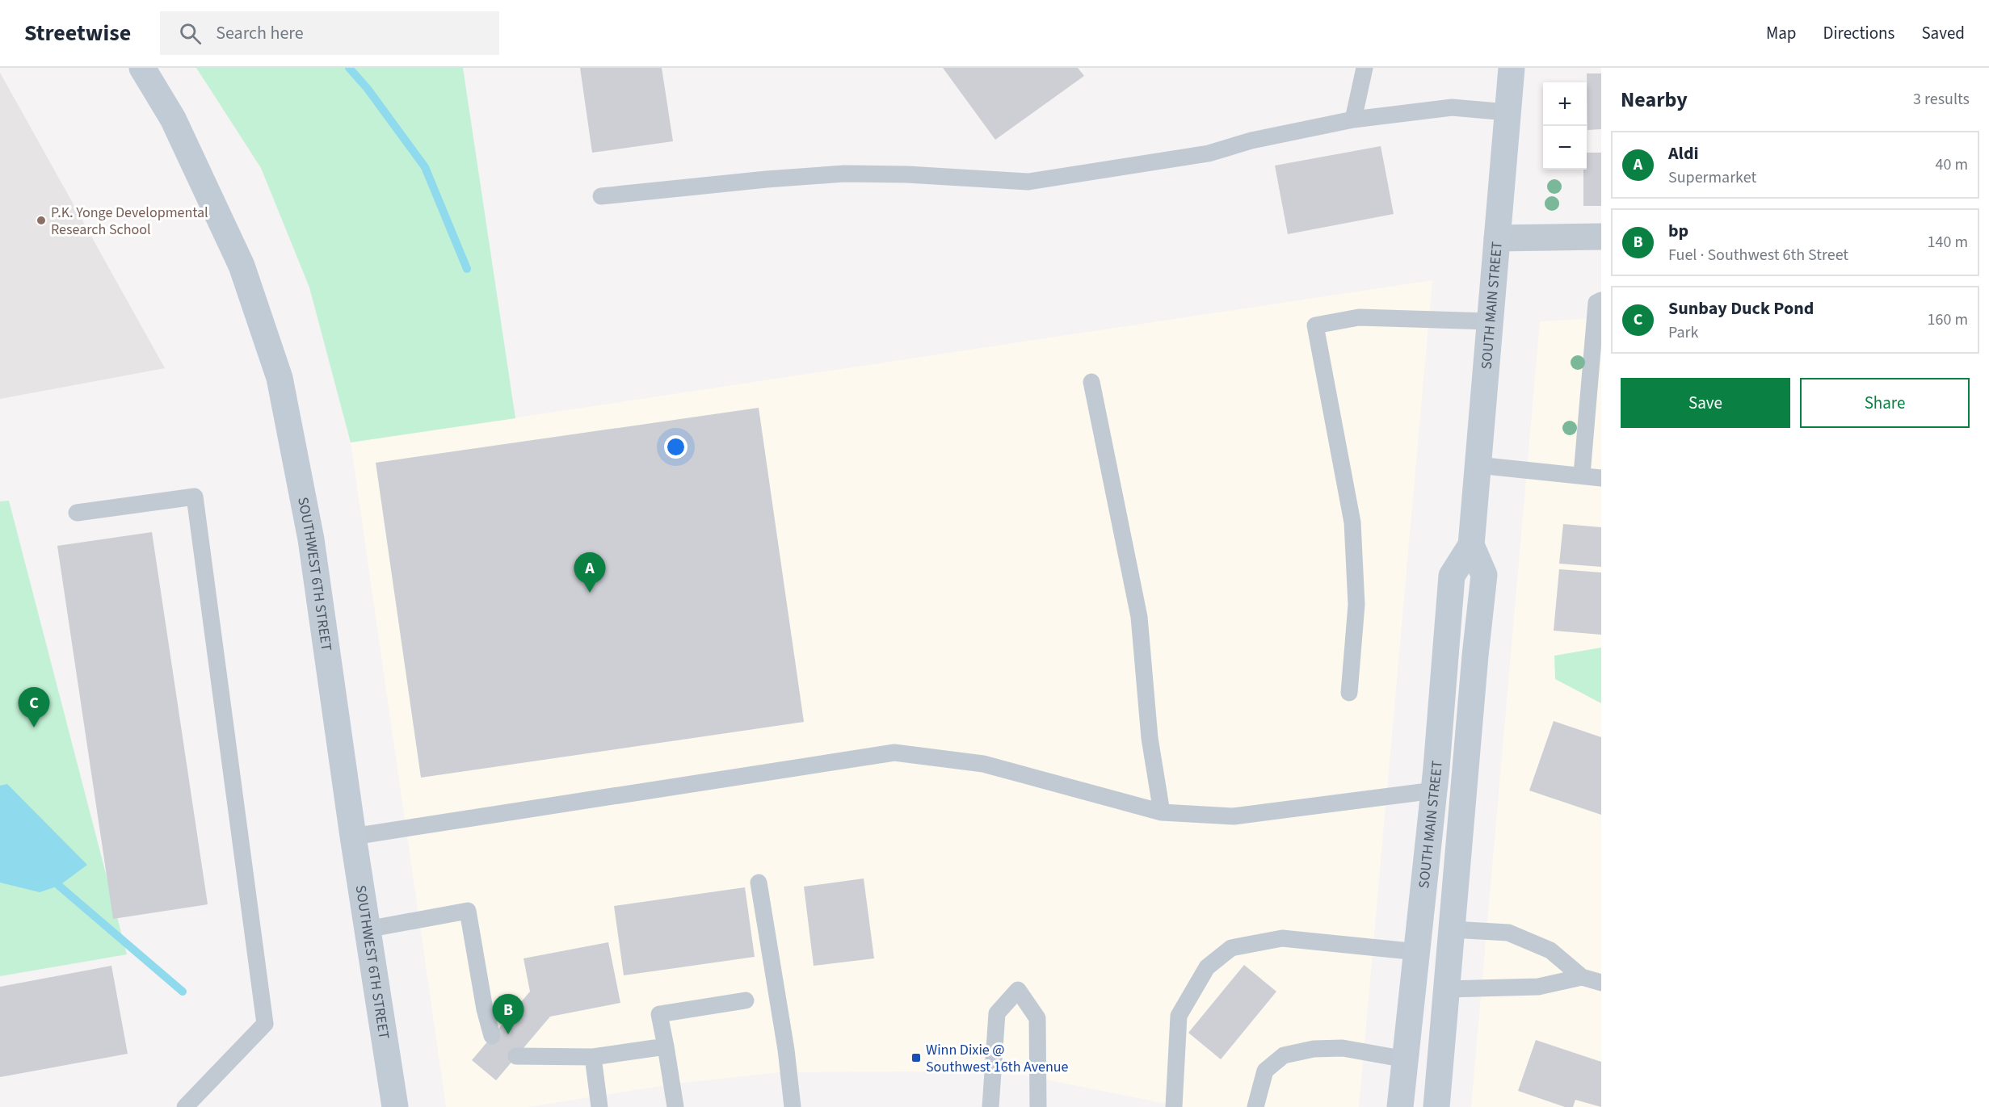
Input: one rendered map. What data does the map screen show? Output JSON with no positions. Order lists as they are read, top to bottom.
{
  "streets": {
    "main road": ["SOUTH MAIN STREET", "SOUTHWEST 6TH STREET"]
  },
  "places": {
    "other": ["P.K. Yonge Developmental Research School"],
    "transit": ["Winn Dixie @ Southwest 16th Avenue"]
  },
  "page": {
    "header": "Streetwise",
    "search": "Search here",
    "nav": ["Map", "Directions", "Saved"],
    "heading": ["Nearby", "3 results"],
    "map_buttons": ["+", "−"],
    "list": [
      {
        "mark": "A",
        "name": "Aldi",
        "note": "Supermarket",
        "value": "40 m"
      },
      {
        "mark": "B",
        "name": "bp",
        "note": "Fuel · Southwest 6th Street",
        "value": "140 m"
      },
      {
        "mark": "C",
        "name": "Sunbay Duck Pond",
        "note": "Park",
        "value": "160 m"
      }
    ],
    "buttons": ["Save", "Share"],
    "pins": ["A", "C", "B"]
  }
}
